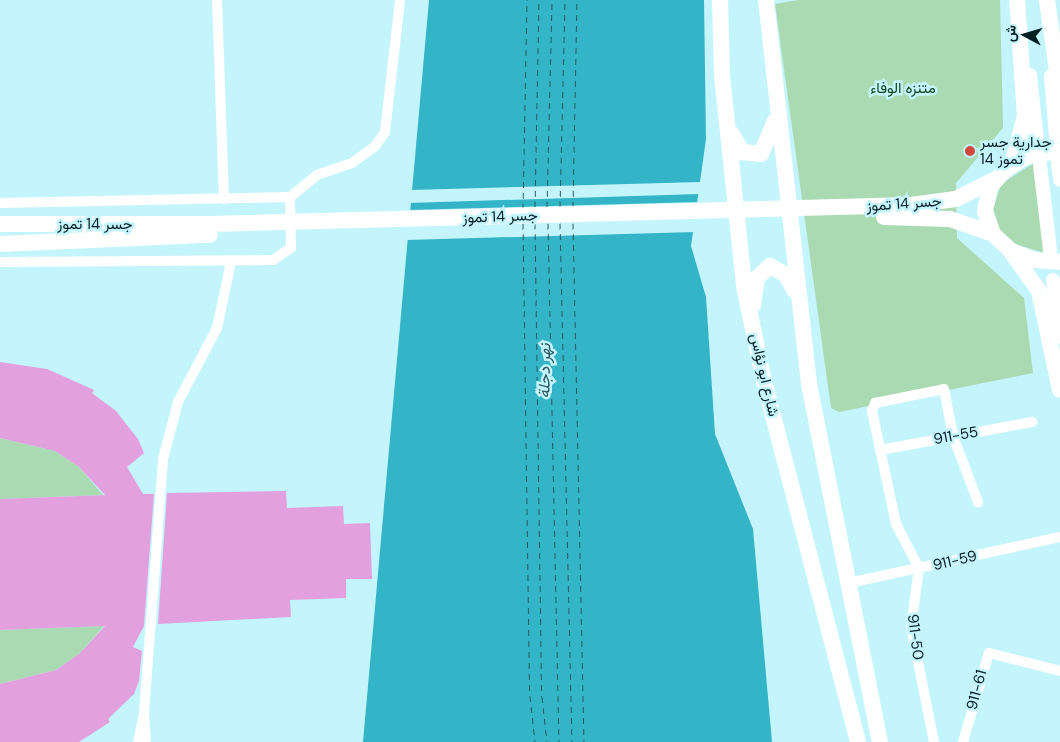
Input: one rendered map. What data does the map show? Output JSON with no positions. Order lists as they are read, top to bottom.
{
  "streets": {
    "main road": ["جسر 14 تموز", "شارع ابو نؤاس"],
    "street": [
      "911-55",
      "911-59",
      "911-50",
      "911-61"
    ]
  },
  "crossings": [
    ["911-59", "911-50"]
  ],
  "water": ["نهر دجلة"],
  "parks": ["متنزه الوفاء"],
  "places": ["جدارية جسر 14 تموز"],
  "north": "left"
}
